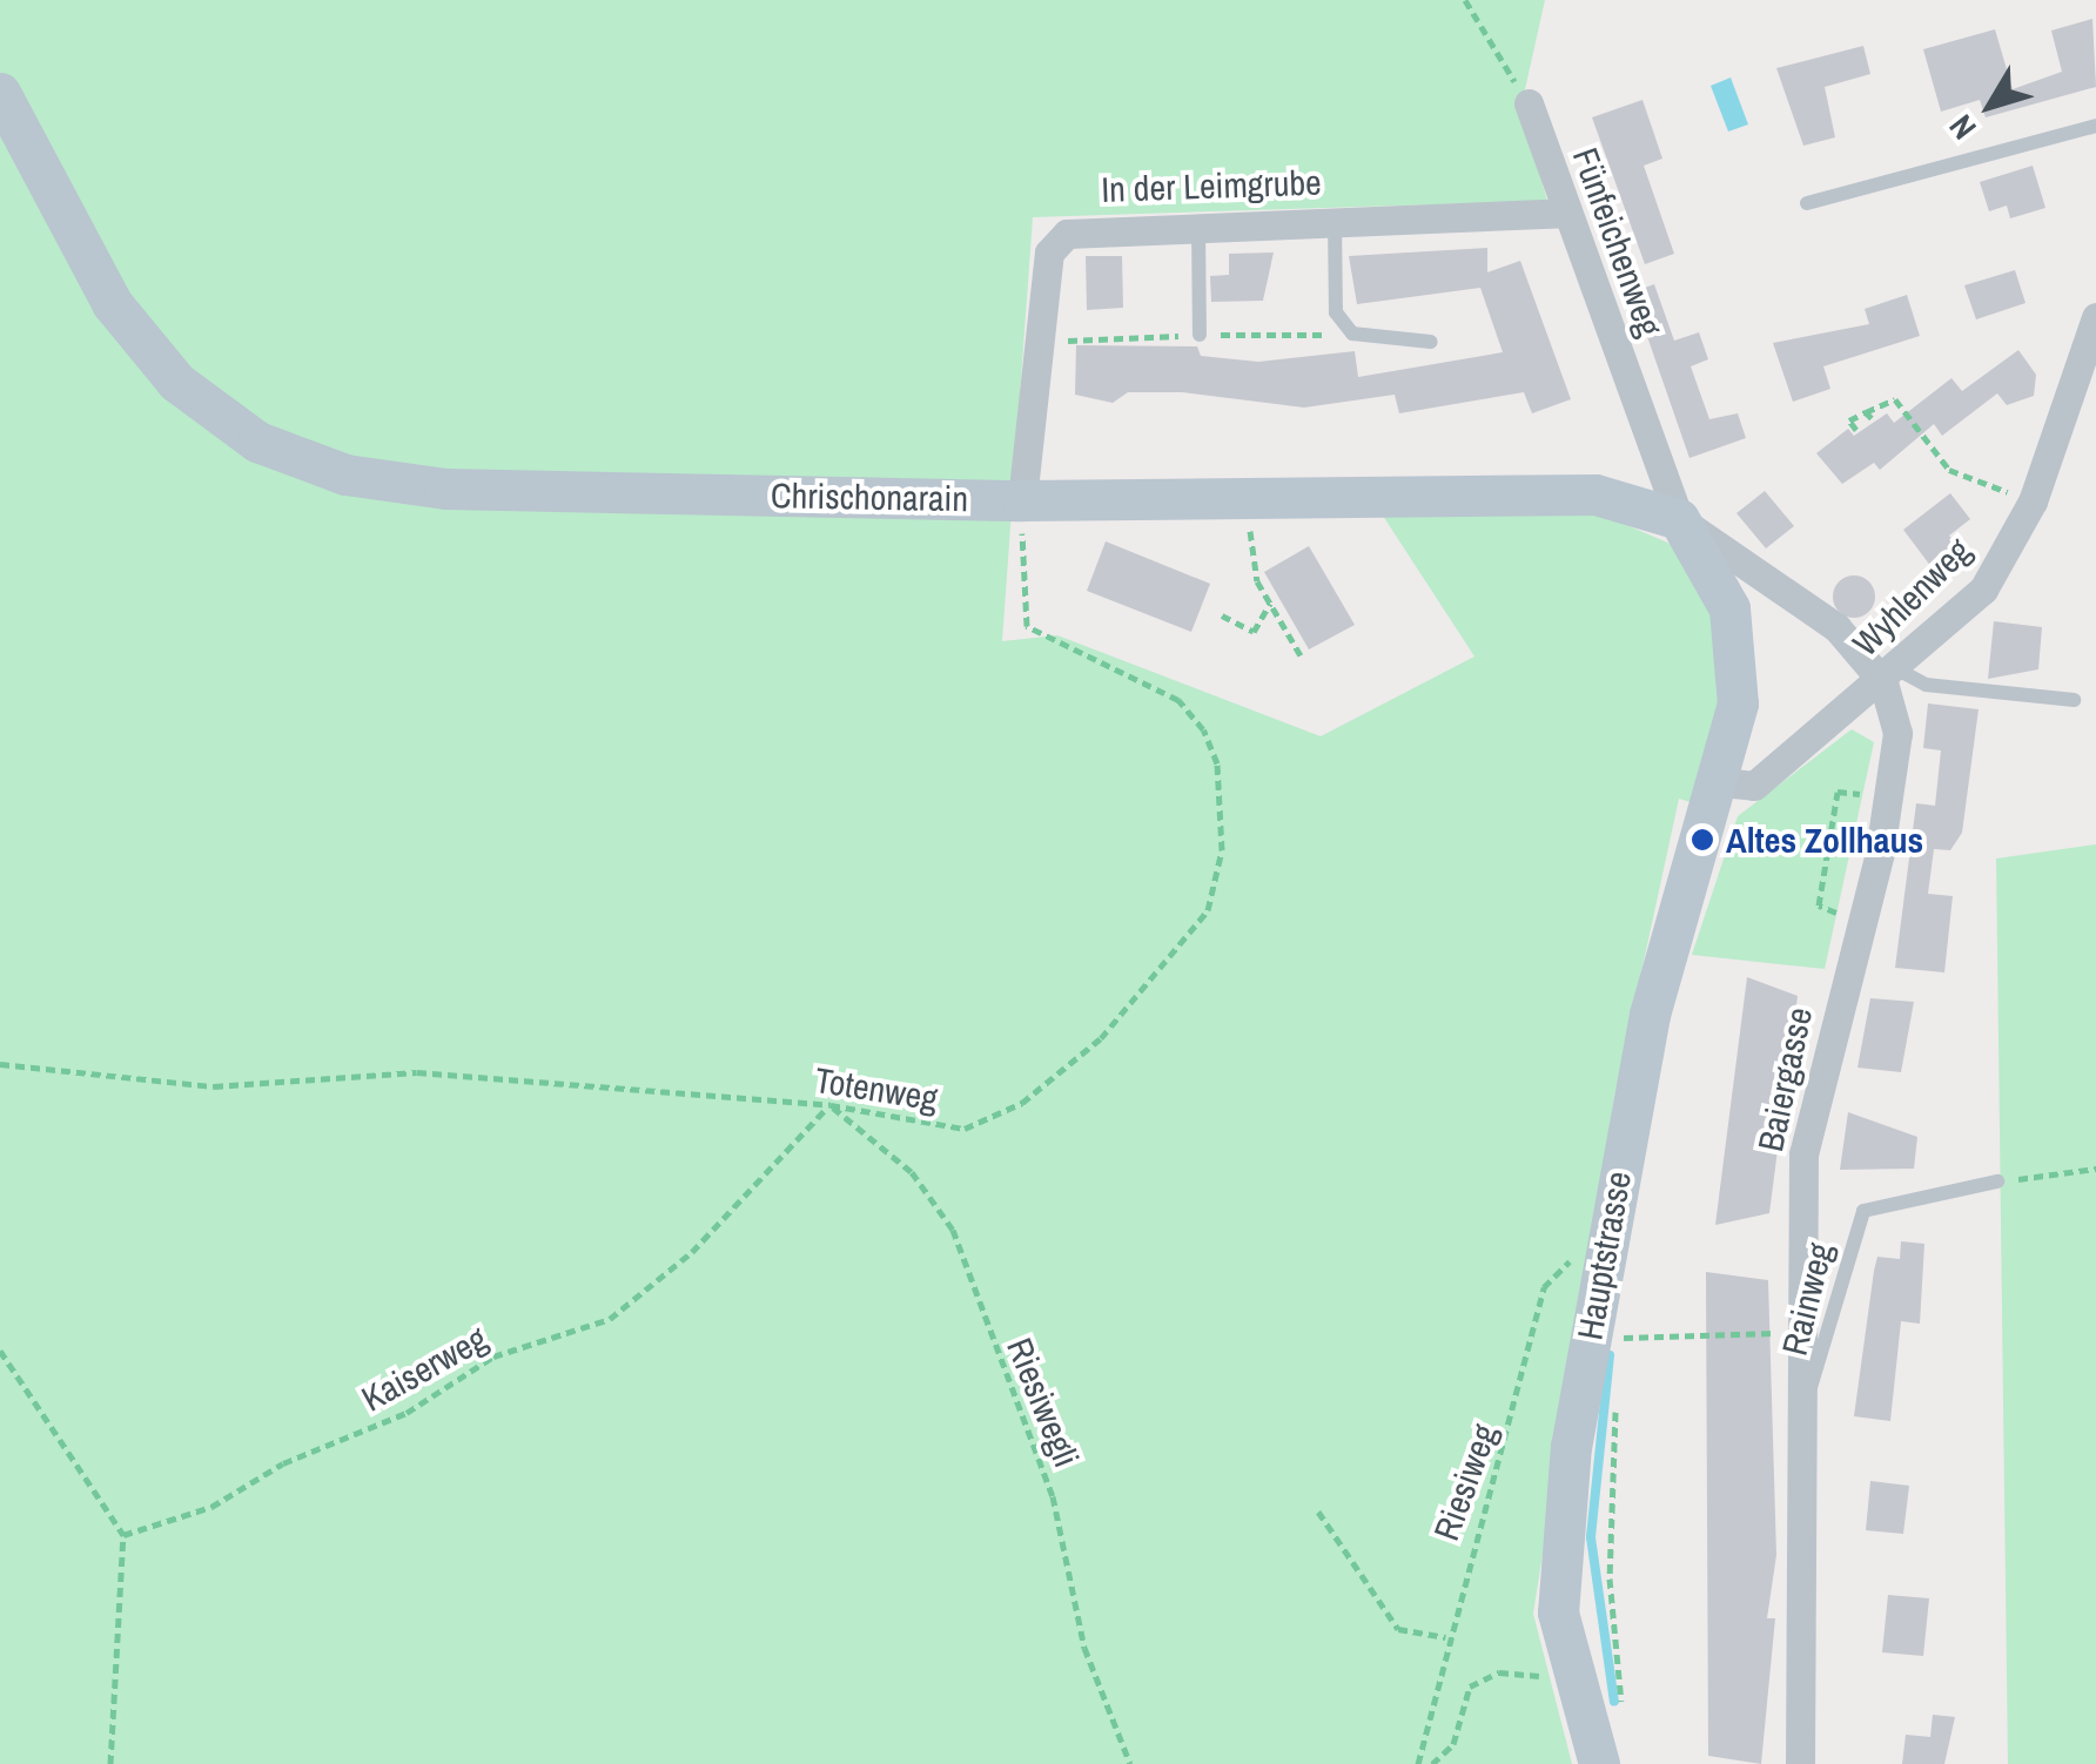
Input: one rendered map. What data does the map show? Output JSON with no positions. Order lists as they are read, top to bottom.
{
  "streets": {
    "street": [
      "In der Leimgrube",
      "Fünfeichenweg",
      "Chrischonarain",
      "Wyhlenweg",
      "Baiergasse",
      "Hauptstrasse"
    ],
    "lane": ["Rainweg"],
    "path": [
      "Totenweg",
      "Kaiserweg",
      "Riesiwegli",
      "Riesiweg"
    ]
  },
  "crossings": [
    ["In der Leimgrube", "Fünfeichenweg"],
    ["In der Leimgrube", "Chrischonarain"],
    ["In der Leimgrube", "Totenweg"],
    ["Fünfeichenweg", "Chrischonarain"],
    ["Fünfeichenweg", "Baiergasse"],
    ["Chrischonarain", "Baiergasse"],
    ["Chrischonarain", "Totenweg"],
    ["Wyhlenweg", "Baiergasse"],
    ["Wyhlenweg", "Hauptstrasse"],
    ["Baiergasse", "Rainweg"],
    ["Totenweg", "Kaiserweg"],
    ["Totenweg", "Riesiwegli"],
    ["Hauptstrasse", "Riesiweg"],
    ["Kaiserweg", "Riesiwegli"]
  ],
  "places": ["Altes Zollhaus"],
  "north": "bottom left"
}
